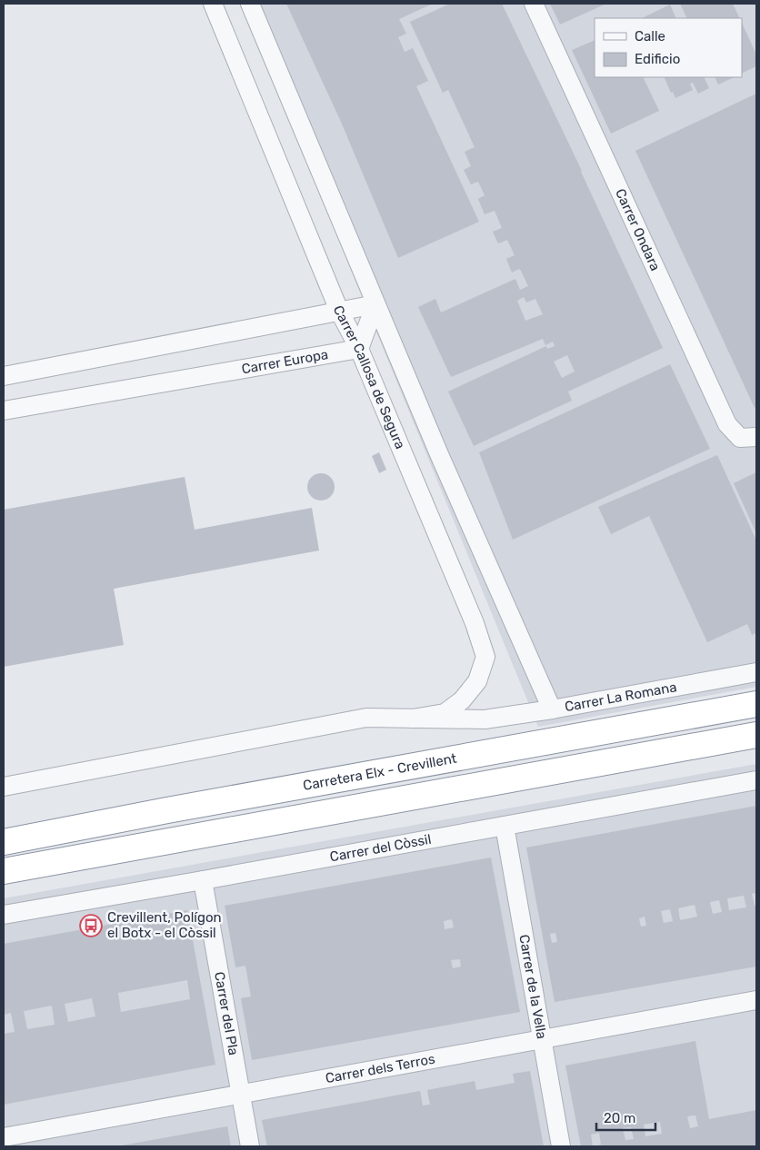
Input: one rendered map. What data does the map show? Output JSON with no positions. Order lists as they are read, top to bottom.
{
  "streets": {
    "highway": ["Carretera Elx - Crevillent"],
    "street": [
      "Carrer Ondara",
      "Carrer Europa",
      "Carrer Callosa de Segura",
      "Carrer La Romana",
      "Carrer del Còssil",
      "Carrer de la Vella",
      "Carrer del Pla",
      "Carrer dels Terros"
    ]
  },
  "crossings": [
    ["Carrer Europa", "Carrer Callosa de Segura"],
    ["Carrer Callosa de Segura", "Carrer La Romana"],
    ["Carrer del Còssil", "Carrer de la Vella"],
    ["Carrer del Còssil", "Carrer del Pla"],
    ["Carrer de la Vella", "Carrer dels Terros"],
    ["Carrer del Pla", "Carrer dels Terros"]
  ],
  "places": {
    "bus stop": ["Crevillent, Polígon el Botx - el Còssil"]
  },
  "legend": ["Calle", "Edificio"],
  "scale_bar": "20 m"
}
